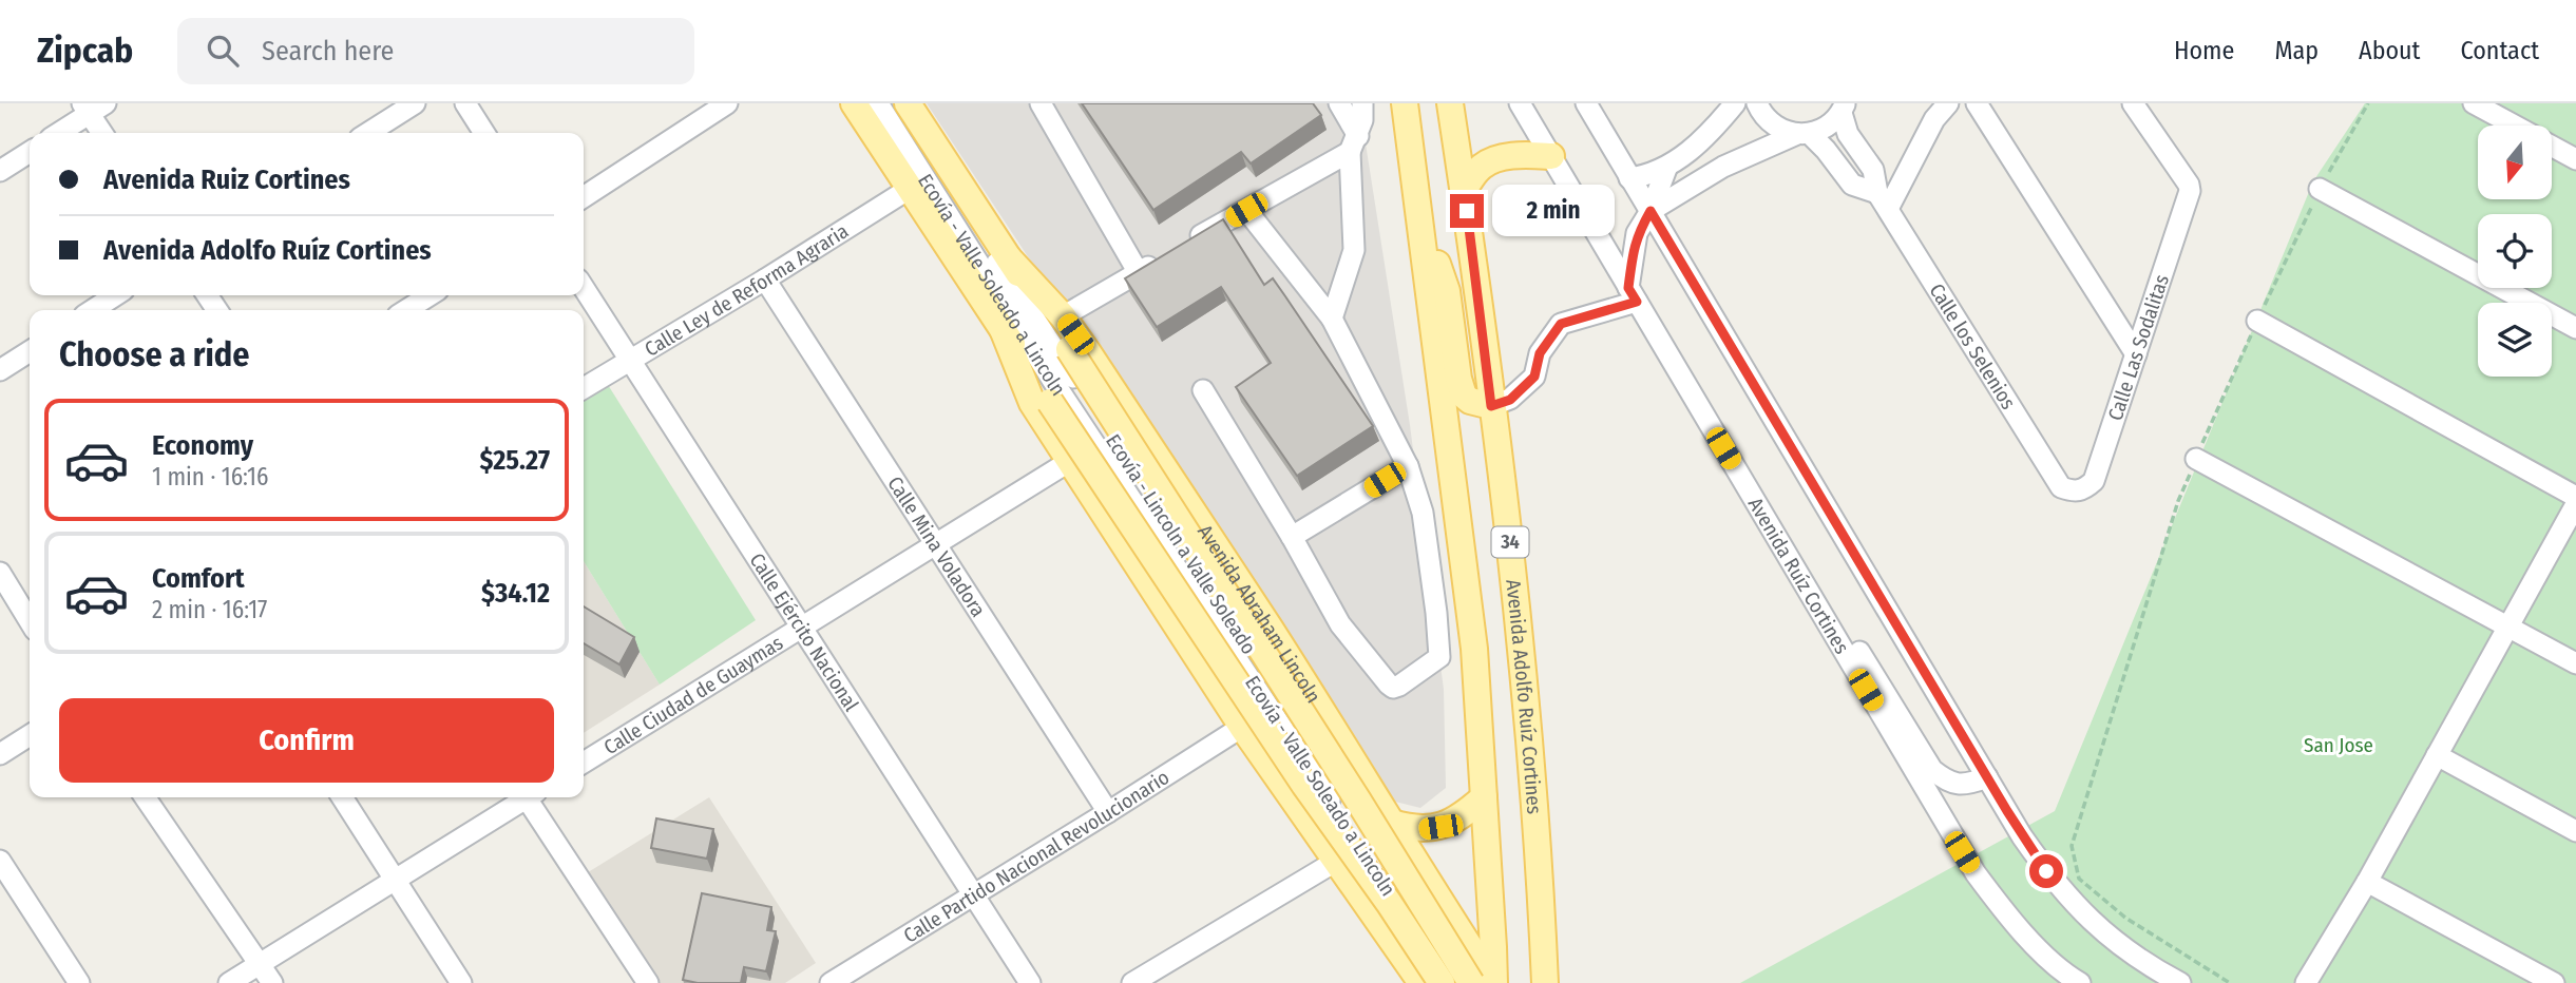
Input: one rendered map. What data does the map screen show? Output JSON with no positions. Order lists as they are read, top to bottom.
{
  "streets": {
    "main road": ["34", "Avenida Abraham Lincoln", "Avenida Adolfo Ruíz Cortines"],
    "street": [
      "Ecovía - Valle Soleado a Lincoln",
      "Calle Ley de Reforma Agraria",
      "Calle los Selenios",
      "Calle Las Sodalitas",
      "Ecovía - Lincoln a Valle Soleado",
      "Calle Mina Voladora",
      "Avenida Ruíz Cortines",
      "Calle Ejército Nacional",
      "Calle Ciudad de Guaymas",
      "Calle Partido Nacional Revolucionario"
    ]
  },
  "crossings": [
    ["Ecovía - Valle Soleado a Lincoln", "Ecovía - Lincoln a Valle Soleado"],
    ["Ecovía - Valle Soleado a Lincoln", "Avenida Abraham Lincoln"],
    ["Calle Ley de Reforma Agraria", "Calle Mina Voladora"],
    ["Calle Ley de Reforma Agraria", "Calle Ejército Nacional"],
    ["Calle los Selenios", "Calle Las Sodalitas"],
    ["34", "Avenida Abraham Lincoln"],
    ["Calle Mina Voladora", "Calle Ciudad de Guaymas"],
    ["Calle Mina Voladora", "Calle Partido Nacional Revolucionario"],
    ["Avenida Abraham Lincoln", "Calle Ciudad de Guaymas"],
    ["Avenida Abraham Lincoln", "Calle Partido Nacional Revolucionario"],
    ["Calle Ejército Nacional", "Calle Ciudad de Guaymas"],
    ["Calle Ejército Nacional", "Calle Partido Nacional Revolucionario"]
  ],
  "parks": ["San Jose"],
  "north": "bottom",
  "page": {
    "header": "Zipcab",
    "search": "Search here",
    "nav": [
      "Home",
      "Map",
      "About",
      "Contact"
    ],
    "banner": ["Avenida Ruiz Cortines", "Avenida Adolfo Ruíz Cortines"],
    "bubble": "2 min",
    "heading": "Choose a ride",
    "list": [
      {
        "name": "Economy",
        "note": "1 min · 16:16",
        "value": "$25.27"
      },
      {
        "name": "Comfort",
        "note": "2 min · 16:17",
        "value": "$34.12"
      }
    ],
    "buttons": "Confirm"
  }
}
